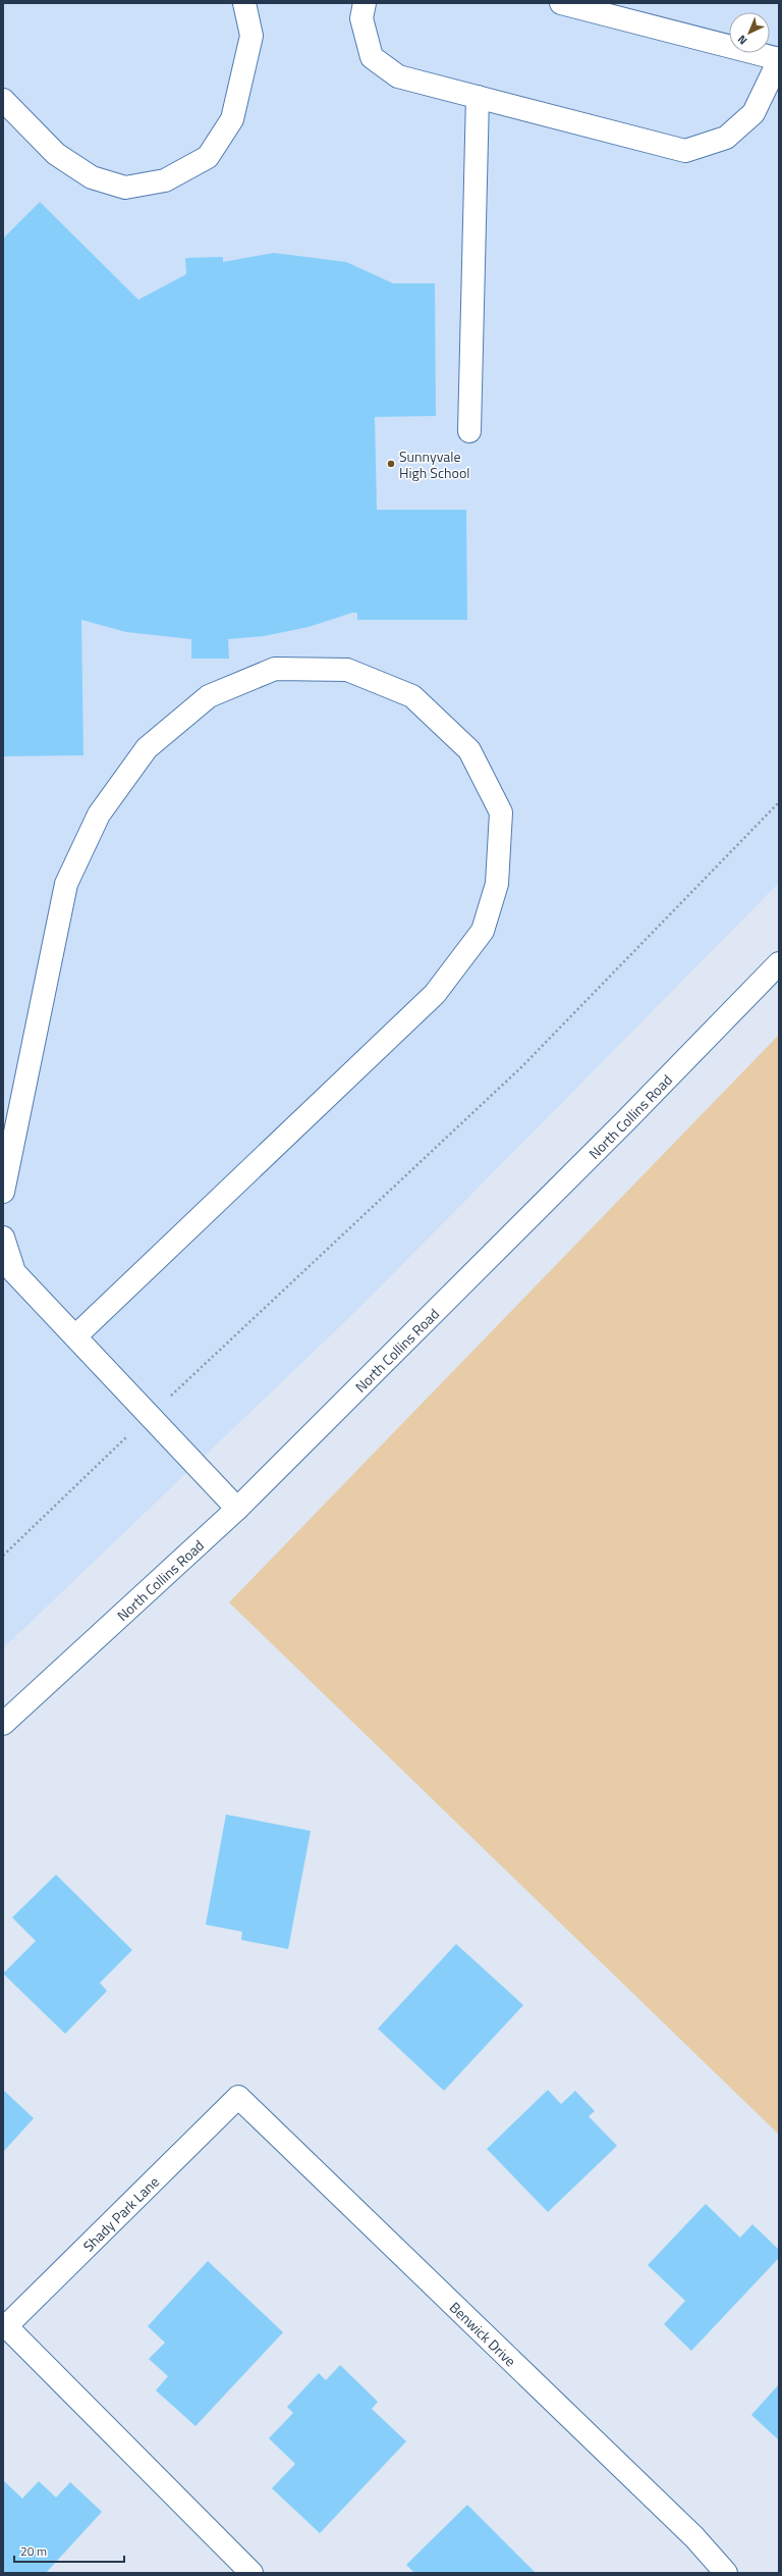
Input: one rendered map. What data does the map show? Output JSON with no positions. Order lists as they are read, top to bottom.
{
  "streets": {
    "street": ["North Collins Road", "Shady Park Lane", "Benwick Drive"]
  },
  "crossings": [
    ["Shady Park Lane", "Benwick Drive"]
  ],
  "places": ["Sunnyvale High School"],
  "scale_bar": "20 m",
  "north": "bottom left"
}
